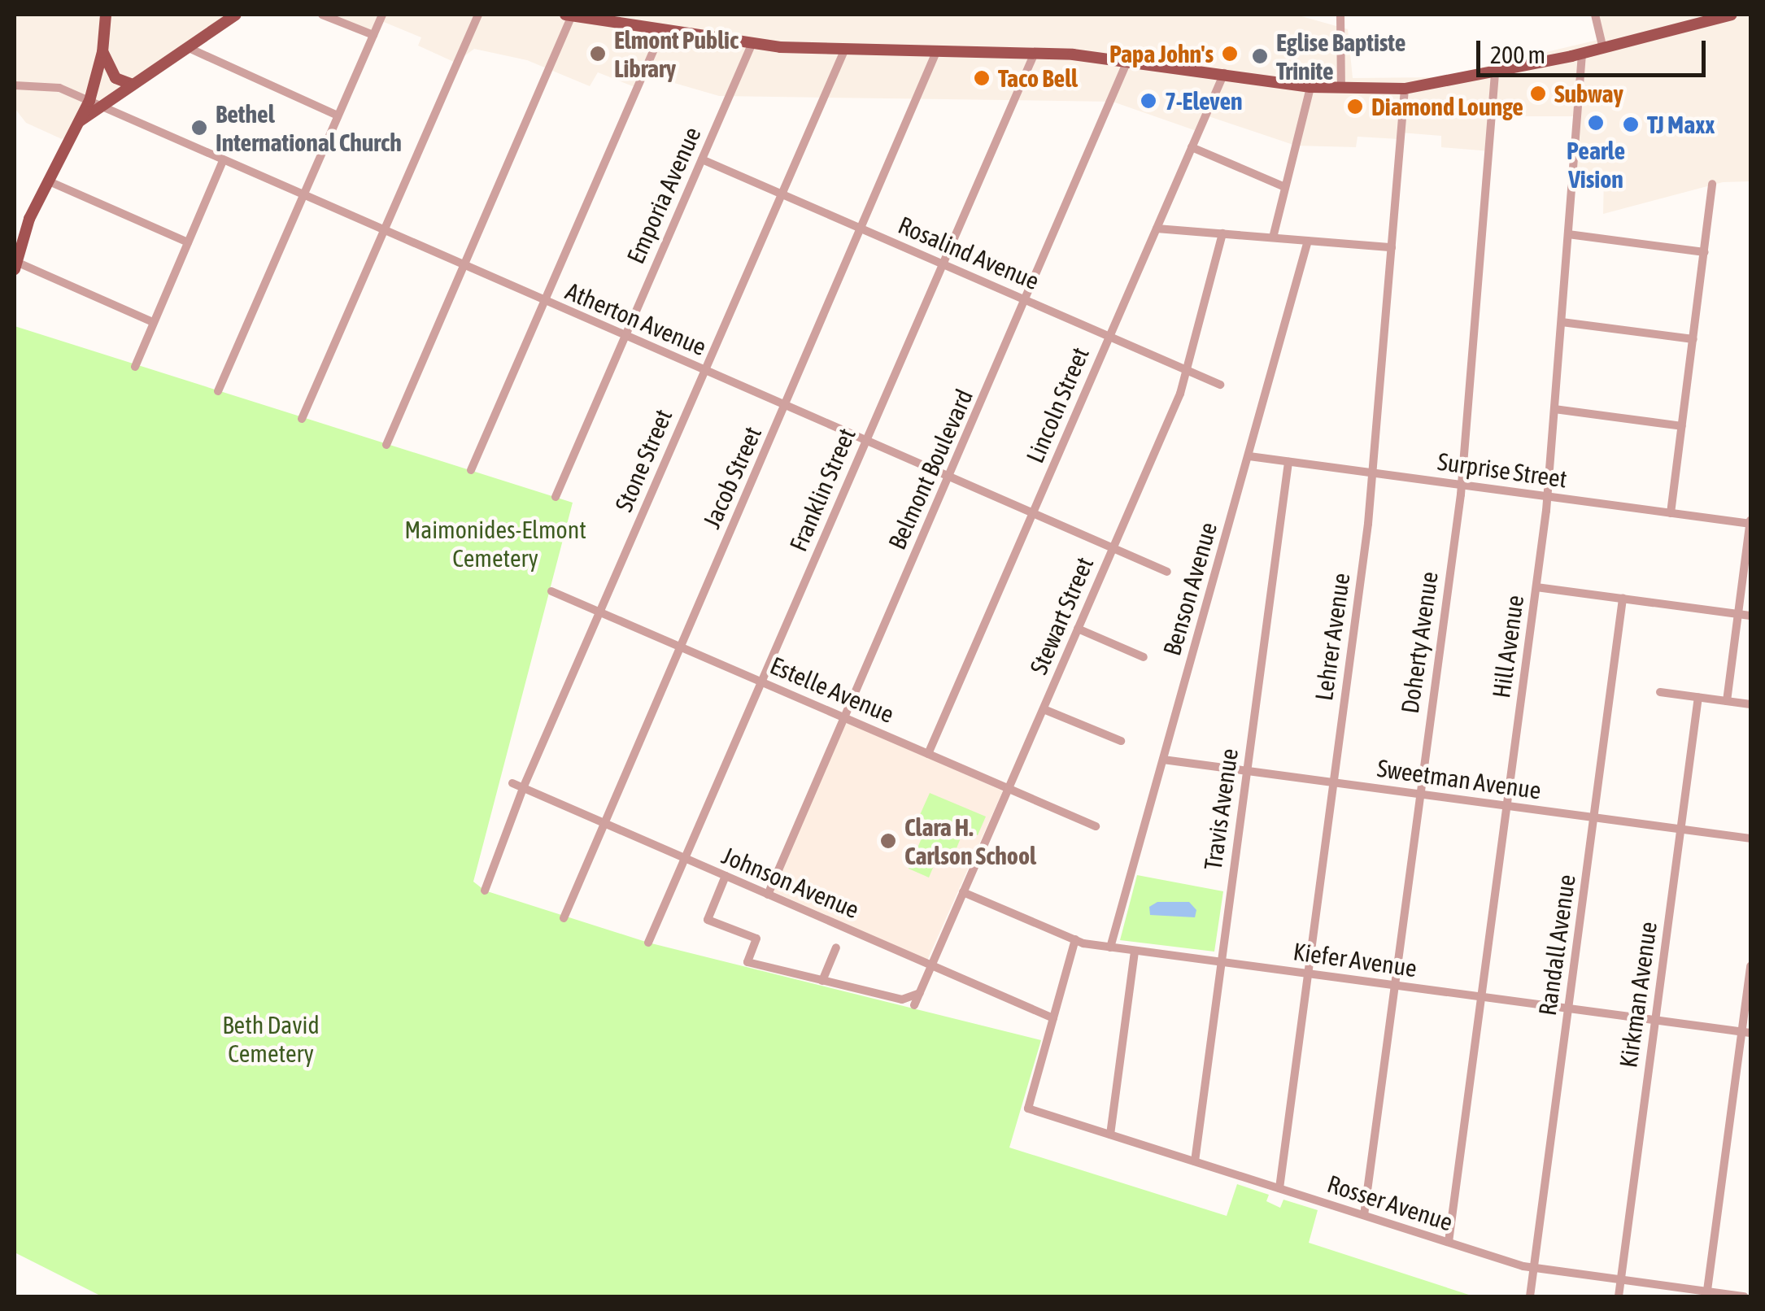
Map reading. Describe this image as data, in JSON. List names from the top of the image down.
{
  "streets": {
    "street": [
      "Emporia Avenue",
      "Rosalind Avenue",
      "Atherton Avenue",
      "Lincoln Street",
      "Stone Street",
      "Belmont Boulevard",
      "Surprise Street",
      "Jacob Street",
      "Franklin Street",
      "Benson Avenue",
      "Stewart Street",
      "Lehrer Avenue",
      "Doherty Avenue",
      "Hill Avenue",
      "Estelle Avenue",
      "Sweetman Avenue",
      "Travis Avenue",
      "Johnson Avenue",
      "Randall Avenue",
      "Kiefer Avenue",
      "Kirkman Avenue",
      "Rosser Avenue"
    ]
  },
  "crossings": [
    ["Emporia Avenue", "Rosalind Avenue"],
    ["Emporia Avenue", "Atherton Avenue"],
    ["Rosalind Avenue", "Lincoln Street"],
    ["Rosalind Avenue", "Stone Street"],
    ["Rosalind Avenue", "Belmont Boulevard"],
    ["Rosalind Avenue", "Jacob Street"],
    ["Rosalind Avenue", "Franklin Street"],
    ["Rosalind Avenue", "Stewart Street"],
    ["Atherton Avenue", "Lincoln Street"],
    ["Atherton Avenue", "Stone Street"],
    ["Atherton Avenue", "Belmont Boulevard"],
    ["Atherton Avenue", "Jacob Street"],
    ["Atherton Avenue", "Franklin Street"],
    ["Atherton Avenue", "Stewart Street"],
    ["Lincoln Street", "Estelle Avenue"],
    ["Stone Street", "Estelle Avenue"],
    ["Stone Street", "Johnson Avenue"],
    ["Belmont Boulevard", "Estelle Avenue"],
    ["Belmont Boulevard", "Johnson Avenue"],
    ["Surprise Street", "Benson Avenue"],
    ["Surprise Street", "Lehrer Avenue"],
    ["Surprise Street", "Doherty Avenue"],
    ["Surprise Street", "Hill Avenue"],
    ["Surprise Street", "Travis Avenue"],
    ["Jacob Street", "Estelle Avenue"],
    ["Jacob Street", "Johnson Avenue"],
    ["Franklin Street", "Estelle Avenue"],
    ["Franklin Street", "Johnson Avenue"],
    ["Benson Avenue", "Sweetman Avenue"],
    ["Benson Avenue", "Kiefer Avenue"],
    ["Stewart Street", "Estelle Avenue"],
    ["Stewart Street", "Johnson Avenue"],
    ["Stewart Street", "Kiefer Avenue"],
    ["Lehrer Avenue", "Sweetman Avenue"],
    ["Lehrer Avenue", "Kiefer Avenue"],
    ["Lehrer Avenue", "Rosser Avenue"],
    ["Doherty Avenue", "Sweetman Avenue"],
    ["Doherty Avenue", "Kiefer Avenue"],
    ["Doherty Avenue", "Rosser Avenue"],
    ["Hill Avenue", "Sweetman Avenue"],
    ["Hill Avenue", "Kiefer Avenue"],
    ["Hill Avenue", "Rosser Avenue"],
    ["Sweetman Avenue", "Travis Avenue"],
    ["Sweetman Avenue", "Randall Avenue"],
    ["Sweetman Avenue", "Kirkman Avenue"],
    ["Travis Avenue", "Kiefer Avenue"],
    ["Travis Avenue", "Rosser Avenue"],
    ["Johnson Avenue", "Rosser Avenue"],
    ["Randall Avenue", "Kiefer Avenue"],
    ["Randall Avenue", "Rosser Avenue"],
    ["Kiefer Avenue", "Kirkman Avenue"],
    ["Kirkman Avenue", "Rosser Avenue"]
  ],
  "parks": ["Maimonides-Elmont Cemetery", "Beth David Cemetery"],
  "places": [
    "Elmont Public Library",
    "Papa John's",
    "Eglise Baptiste Trinite",
    "Taco Bell",
    "Subway",
    "7-Eleven",
    "Diamond Lounge",
    "Pearle Vision",
    "TJ Maxx",
    "Bethel International Church",
    "Clara H. Carlson School"
  ],
  "scale_bar": "200 m"
}
